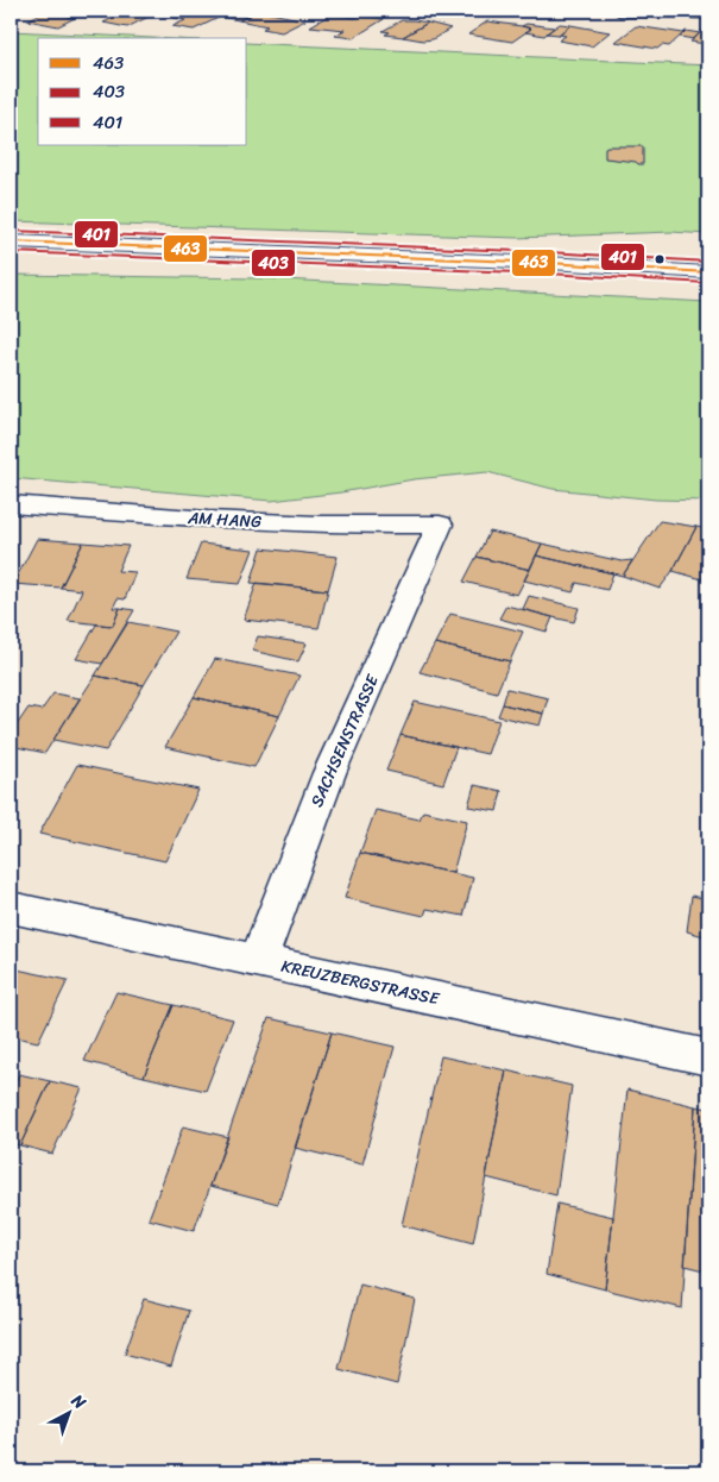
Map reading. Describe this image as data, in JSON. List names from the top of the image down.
{
  "streets": {
    "street": ["AM HANG", "SACHSENSTRASSE", "KREUZBERGSTRASSE"]
  },
  "crossings": [
    ["AM HANG", "SACHSENSTRASSE"],
    ["SACHSENSTRASSE", "KREUZBERGSTRASSE"]
  ],
  "lines": ["transit line 401", "transit line 463", "transit line 403"],
  "legend": ["463", "403", "401"],
  "north": "top right"
}
